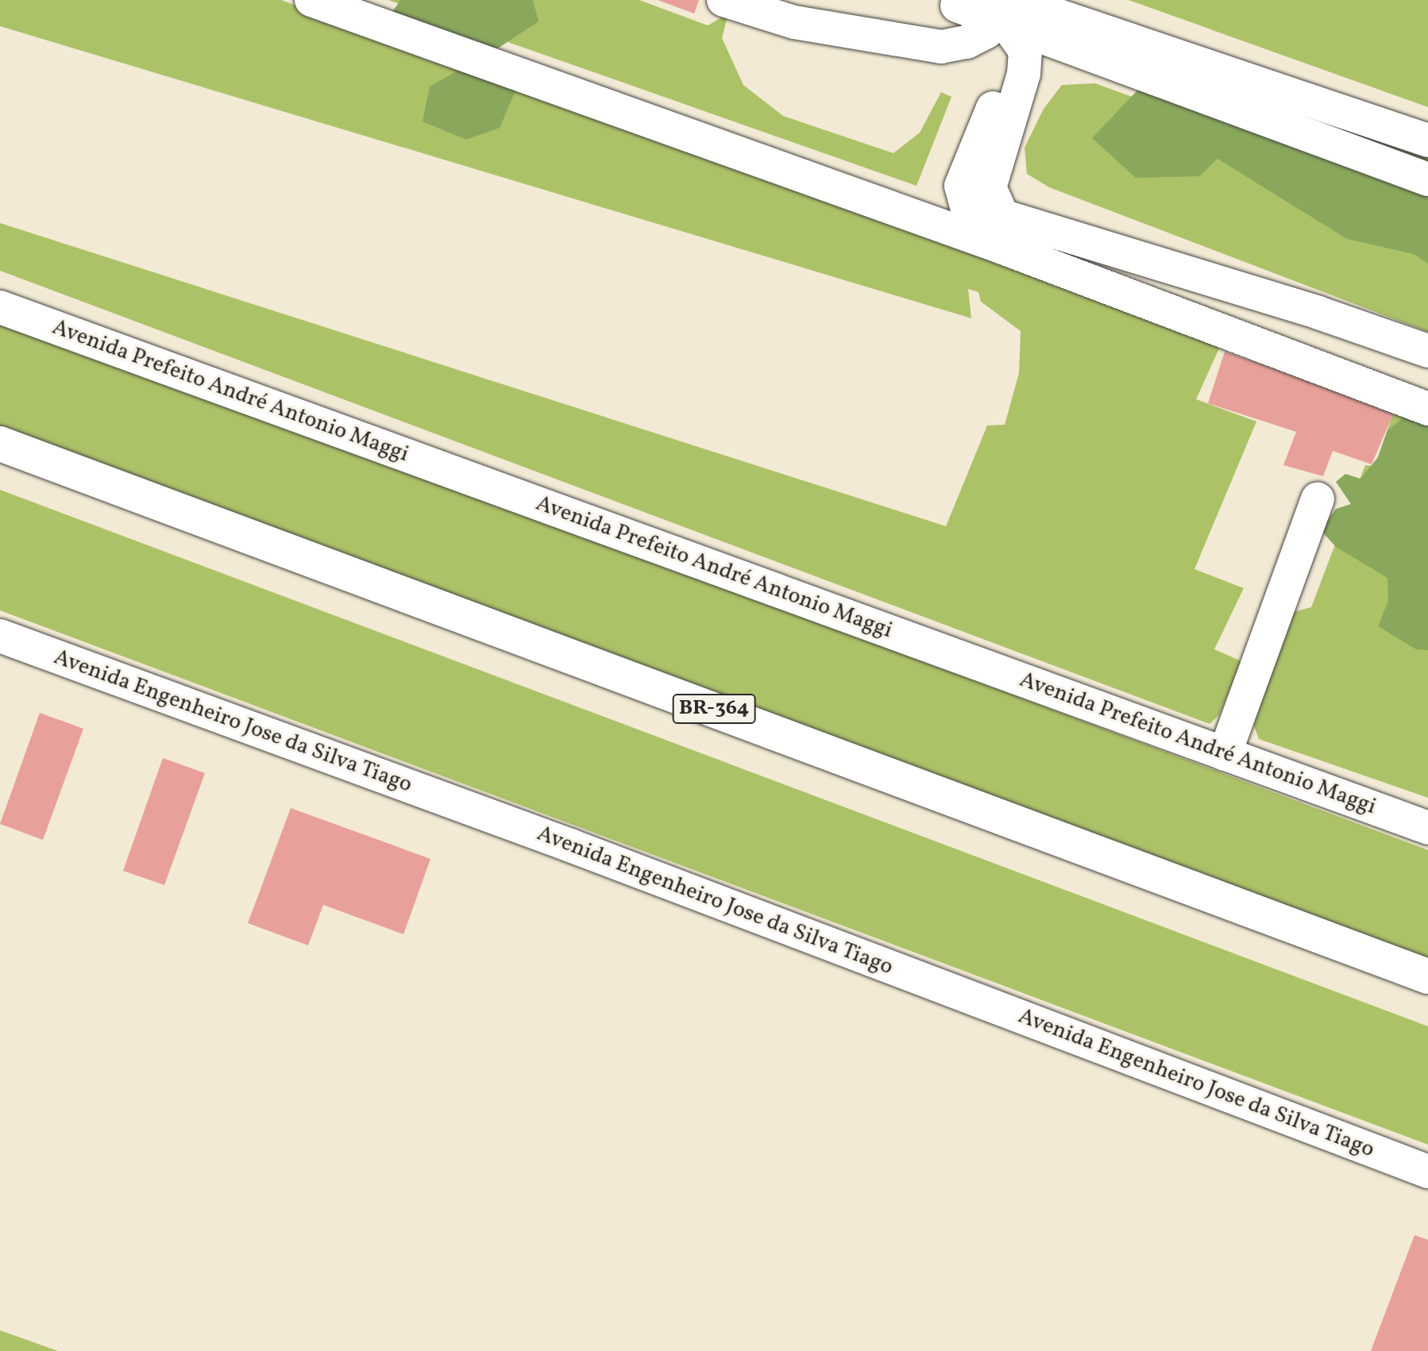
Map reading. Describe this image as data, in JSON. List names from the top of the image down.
{
  "streets": {
    "main road": ["BR-364"],
    "street": ["Avenida Prefeito André Antonio Maggi", "Avenida Engenheiro Jose da Silva Tiago"]
  }
}
